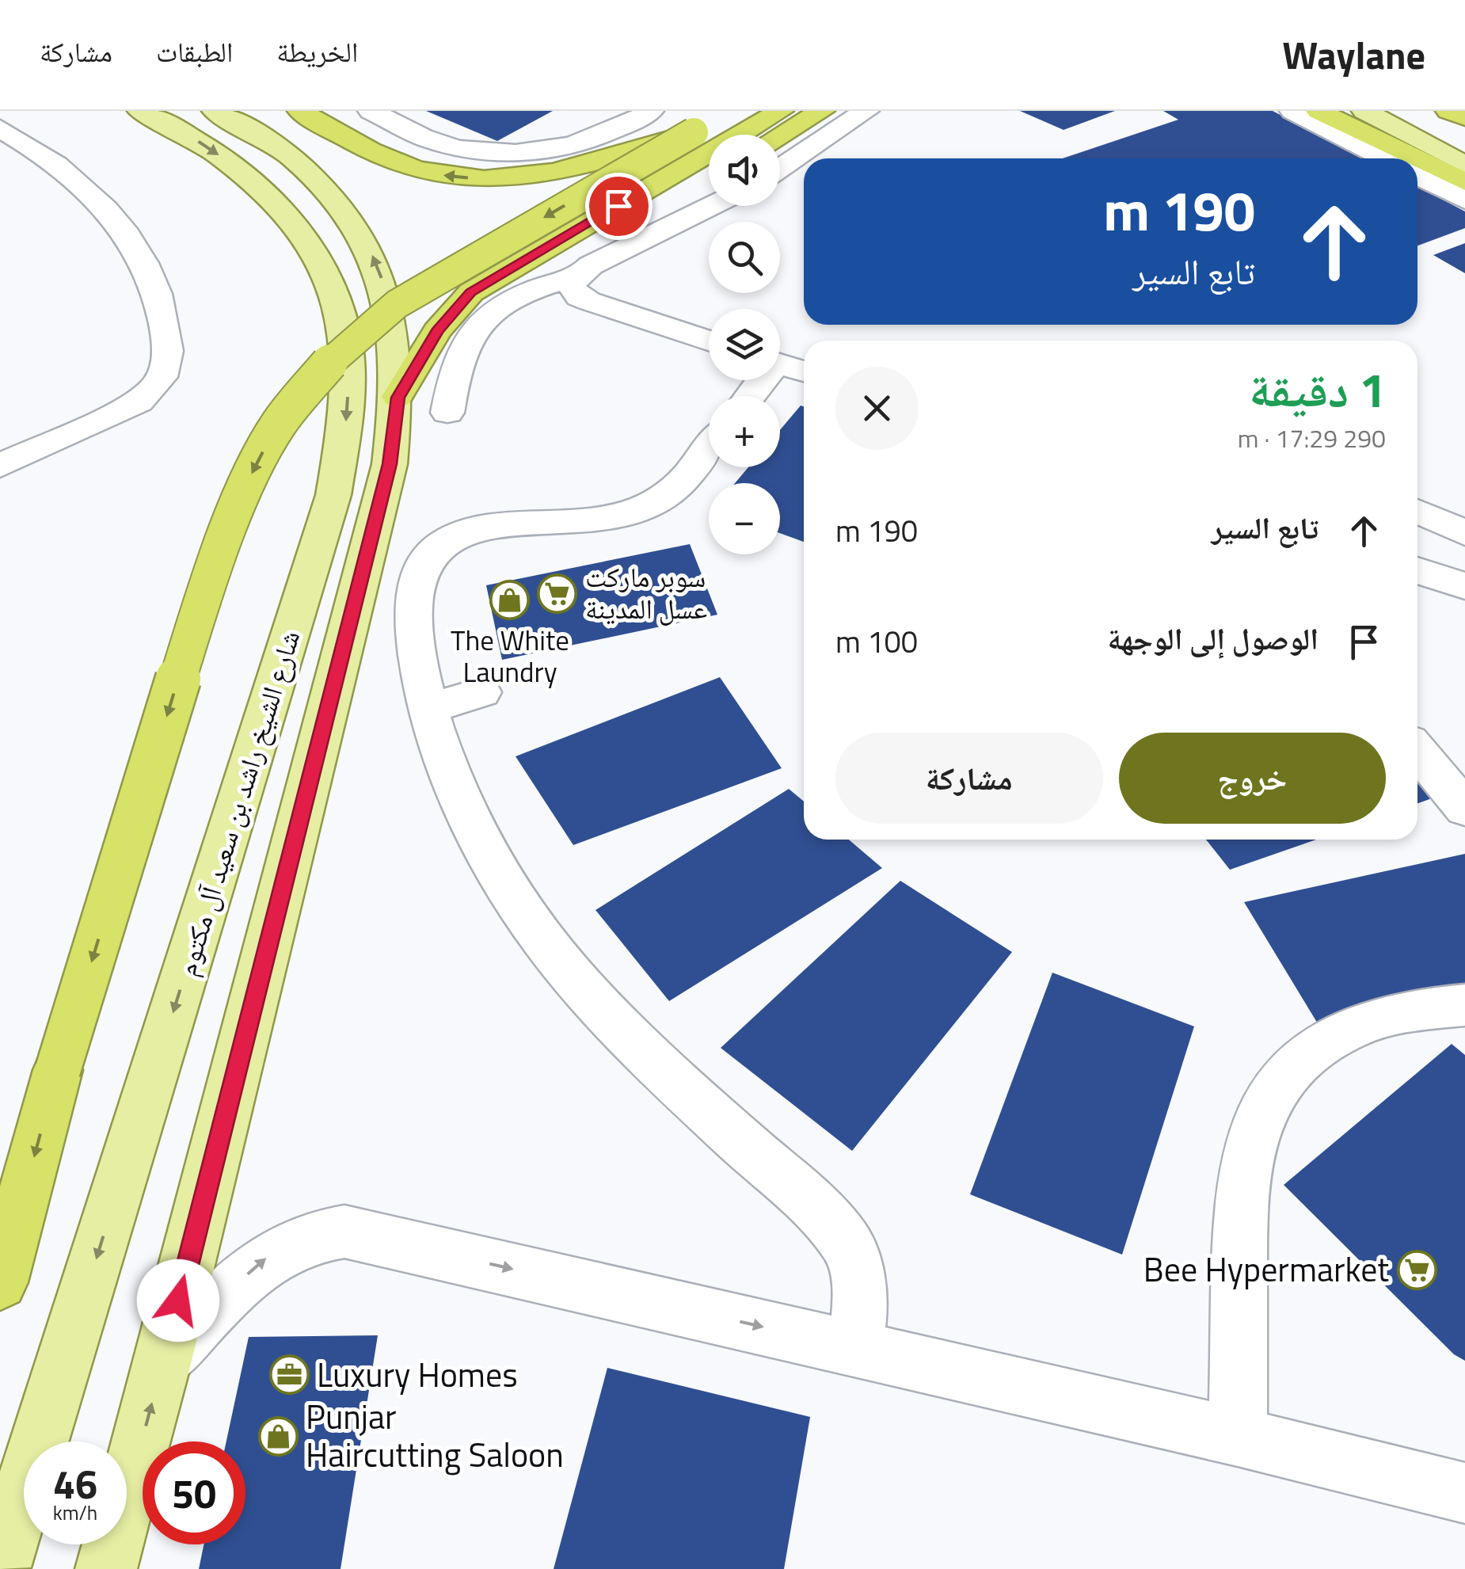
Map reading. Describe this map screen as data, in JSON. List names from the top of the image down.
{
  "streets": {
    "main road": ["شارع الشيخ راشد بن سعيد آل مكتوم"]
  },
  "places": {
    "supermarket": ["سوبر ماركت عسل المدينة", "Bee Hypermarket"],
    "shop": ["The White Laundry", "Punjar Haircutting Saloon"],
    "office": ["Luxury Homes"]
  },
  "page": {
    "header": "Waylane",
    "nav": ["الخريطة", "الطبقات", "مشاركة"],
    "map_buttons": ["+", "−"],
    "turn": ["190 m", "تابع السير"],
    "heading": ["1 دقيقة", "290 m · 17:29"],
    "list": [
      {
        "name": "تابع السير",
        "value": "190 m"
      },
      {
        "name": "الوصول إلى الوجهة",
        "value": "100 m"
      }
    ],
    "buttons": ["خروج", "مشاركة"],
    "speed": "46 km/h",
    "limit": "50"
  }
}
